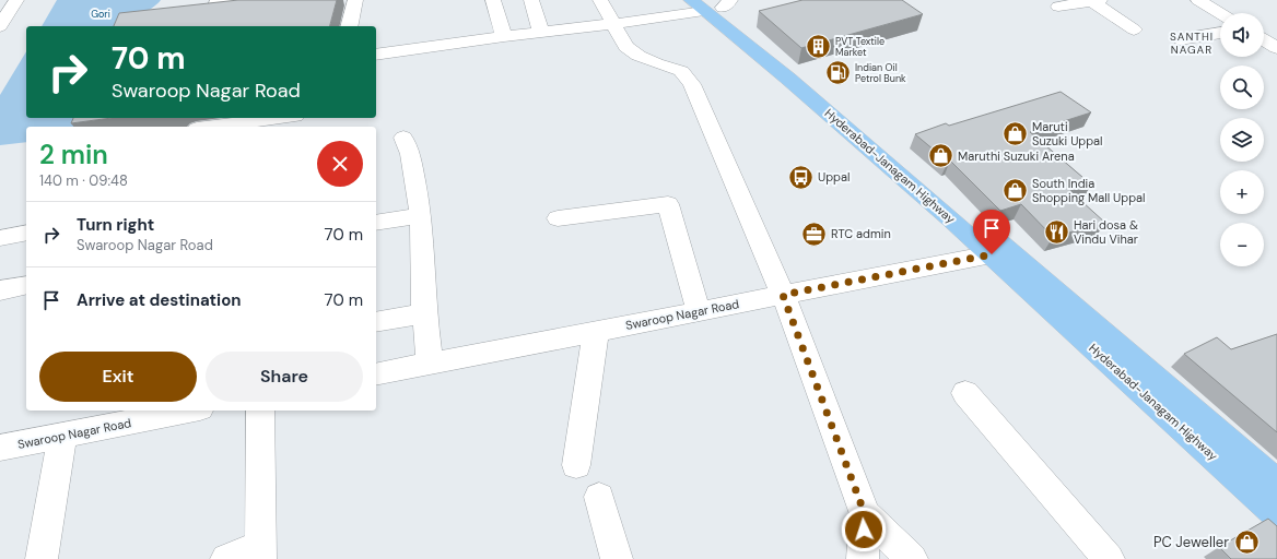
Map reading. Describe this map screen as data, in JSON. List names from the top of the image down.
{
  "streets": {
    "highway": ["Hyderabad-Janagam Highway"],
    "street": ["Swaroop Nagar Road"]
  },
  "crossings": [
    ["Hyderabad-Janagam Highway", "Swaroop Nagar Road"]
  ],
  "districts": ["SANTHI NAGAR"],
  "parks": ["Gori"],
  "places": {
    "building": ["PVT Textile Market"],
    "fuel station": ["Indian Oil Petrol Bunk"],
    "shop": [
      "Maruti Suzuki Uppal",
      "Maruthi Suzuki Arena",
      "South India Shopping Mall Uppal",
      "PC Jeweller"
    ],
    "bus stop": ["Uppal"],
    "restaurant": ["Hari dosa & Vindu Vihar"],
    "office": ["RTC admin"]
  },
  "page": {
    "map_buttons": ["+", "−"],
    "turn": ["70 m", "Swaroop Nagar Road"],
    "heading": ["2 min", "140 m · 09:48"],
    "list": [
      {
        "name": "Turn right",
        "note": "Swaroop Nagar Road",
        "value": "70 m"
      },
      {
        "name": "Arrive at destination",
        "value": "70 m"
      }
    ],
    "buttons": ["Exit", "Share"]
  }
}
